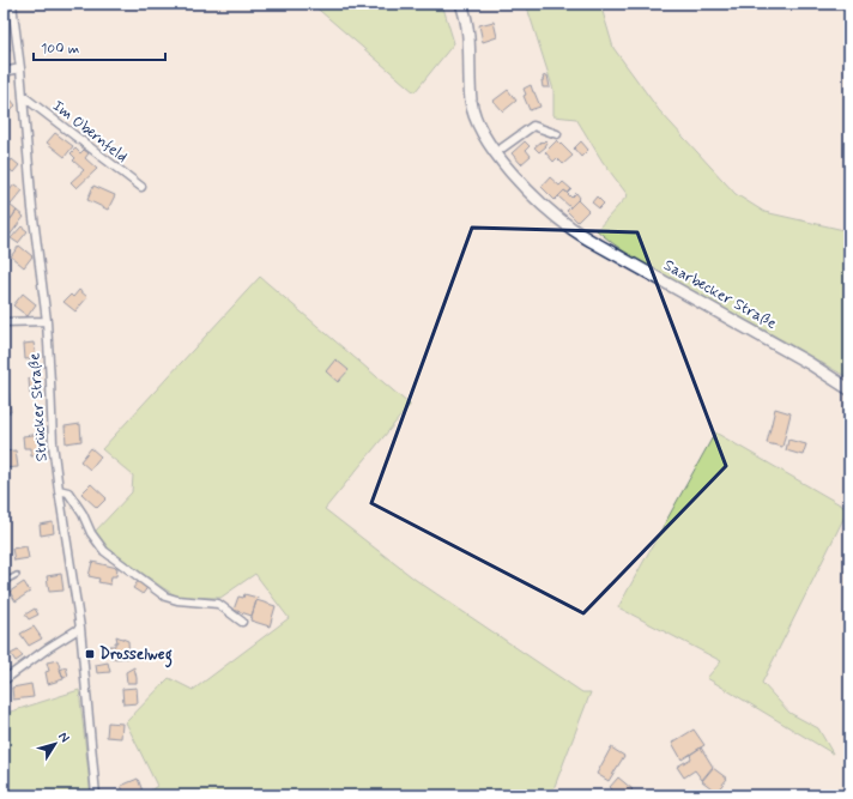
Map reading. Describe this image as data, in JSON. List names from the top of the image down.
{
  "streets": {
    "main road": ["Saarbecker Straße"],
    "street": ["Im Obernfeld", "Strücker Straße"]
  },
  "places": {
    "transit": ["Drosselweg"]
  },
  "scale_bar": "100 m",
  "north": "top right"
}
